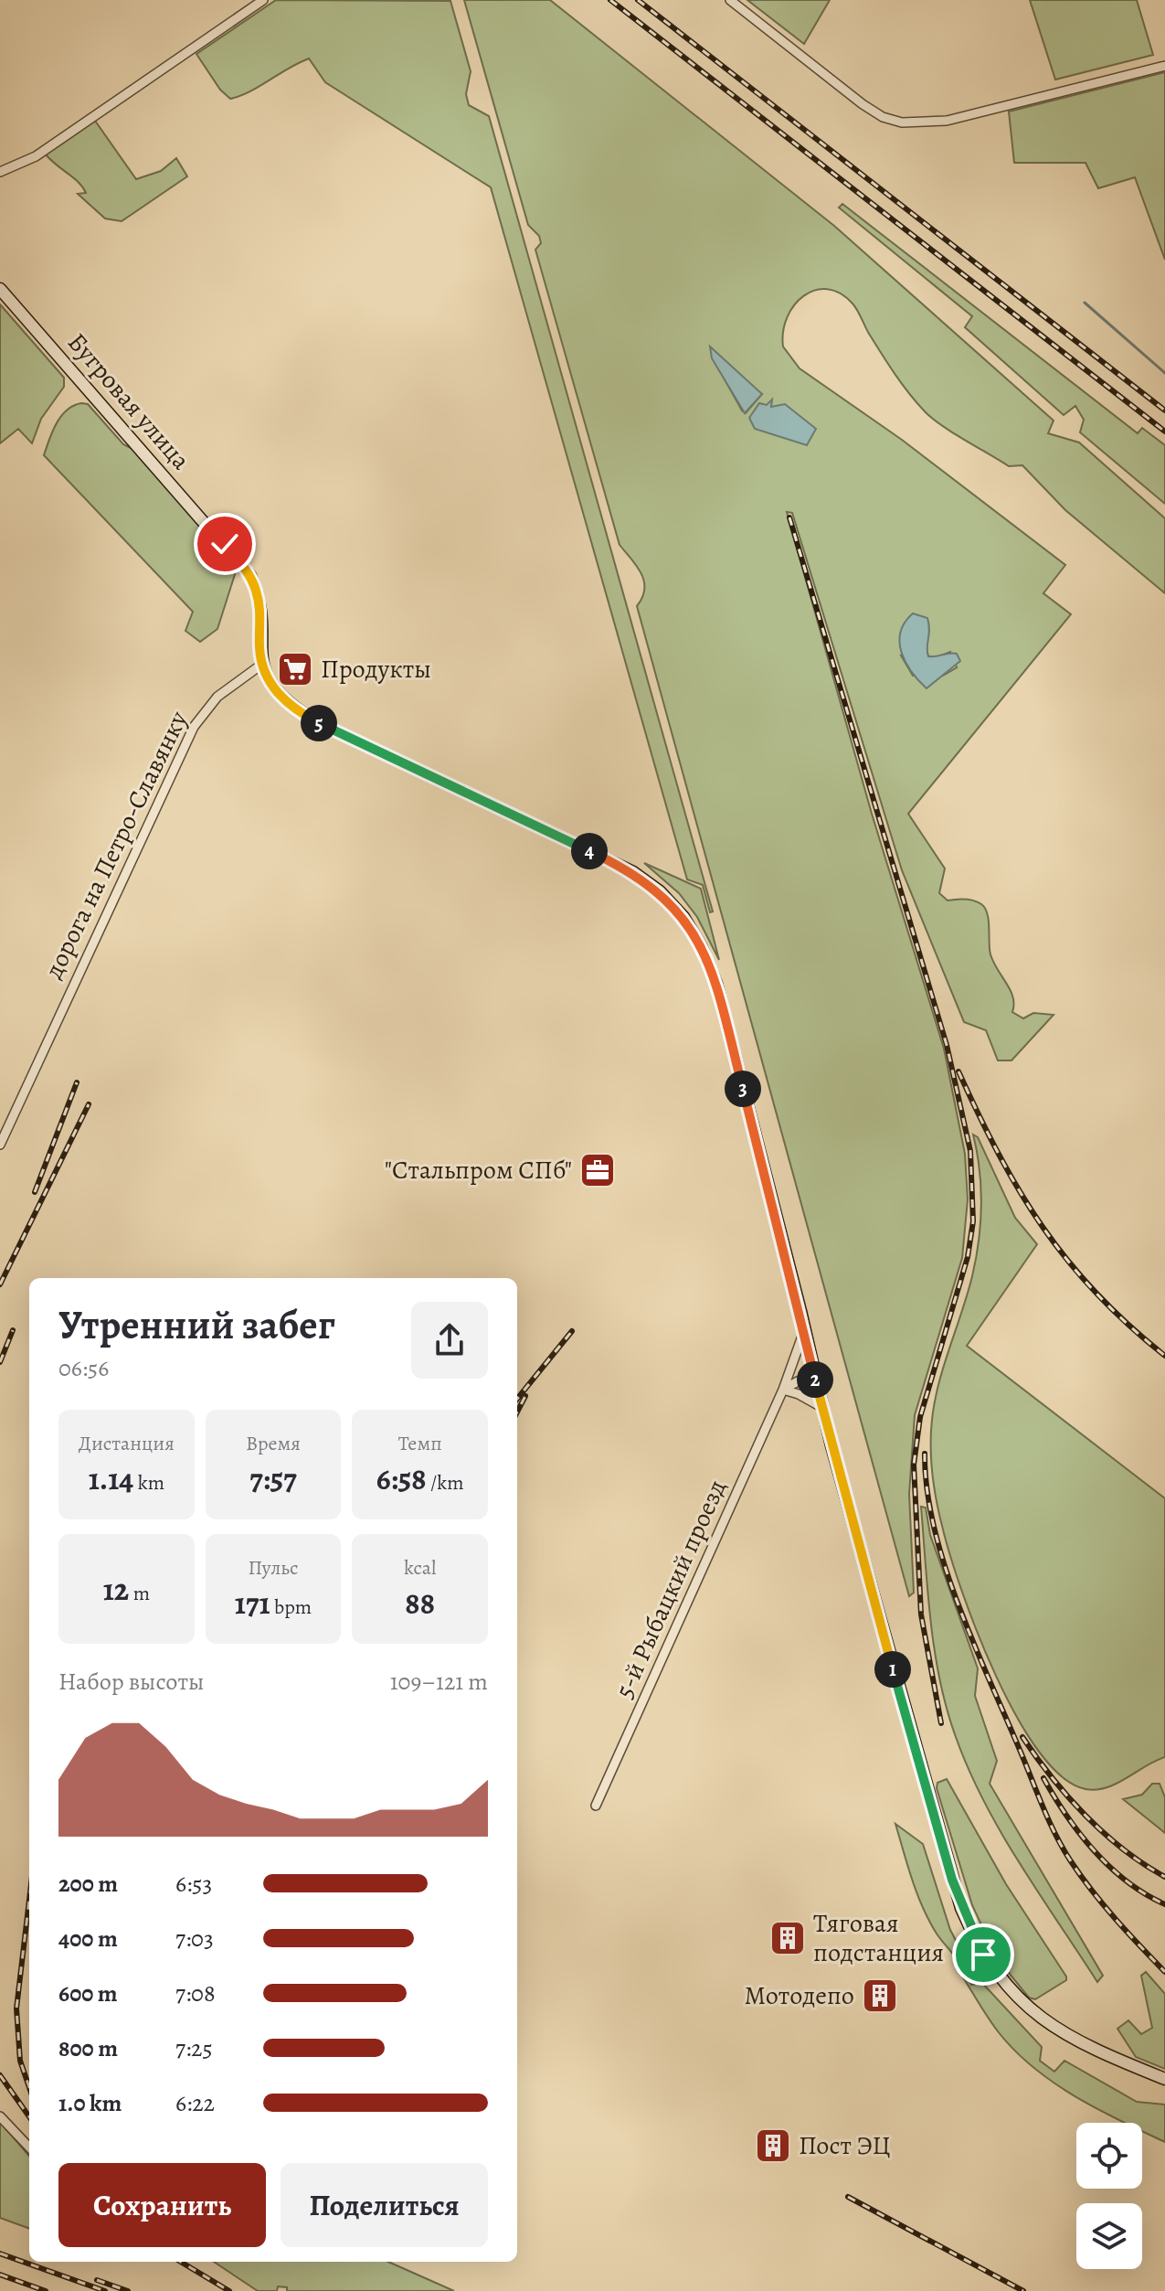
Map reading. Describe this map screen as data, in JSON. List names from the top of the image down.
{
  "streets": {
    "street": ["Бугровая улица", "дорога на Петро-Славянку", "5-й Рыбацкий проезд"]
  },
  "crossings": [
    ["Бугровая улица", "дорога на Петро-Славянку"]
  ],
  "places": {
    "supermarket": ["Продукты"],
    "office": ["\"Стальпром СПб\""],
    "building": ["Тяговая подстанция", "Мотодепо", "Пост ЭЦ"]
  },
  "page": {
    "pins": [
      "5",
      "4",
      "3",
      "2",
      "1"
    ],
    "heading": ["Утренний забег", "06:56"],
    "stats": [
      ["Дистанция", "1.14 km"],
      ["Время", "7:57"],
      ["Темп", "6:58 /km"],
      ["12 m"],
      ["Пульс", "171 bpm"],
      ["kcal", "88"]
    ],
    "chart": ["Набор высоты", "109–121 m"],
    "list": [
      {
        "name": "200 m",
        "note": "6:53"
      },
      {
        "name": "400 m",
        "note": "7:03"
      },
      {
        "name": "600 m",
        "note": "7:08"
      },
      {
        "name": "800 m",
        "note": "7:25"
      },
      {
        "name": "1.0 km",
        "note": "6:22"
      }
    ],
    "buttons": ["Сохранить", "Поделиться"]
  }
}
